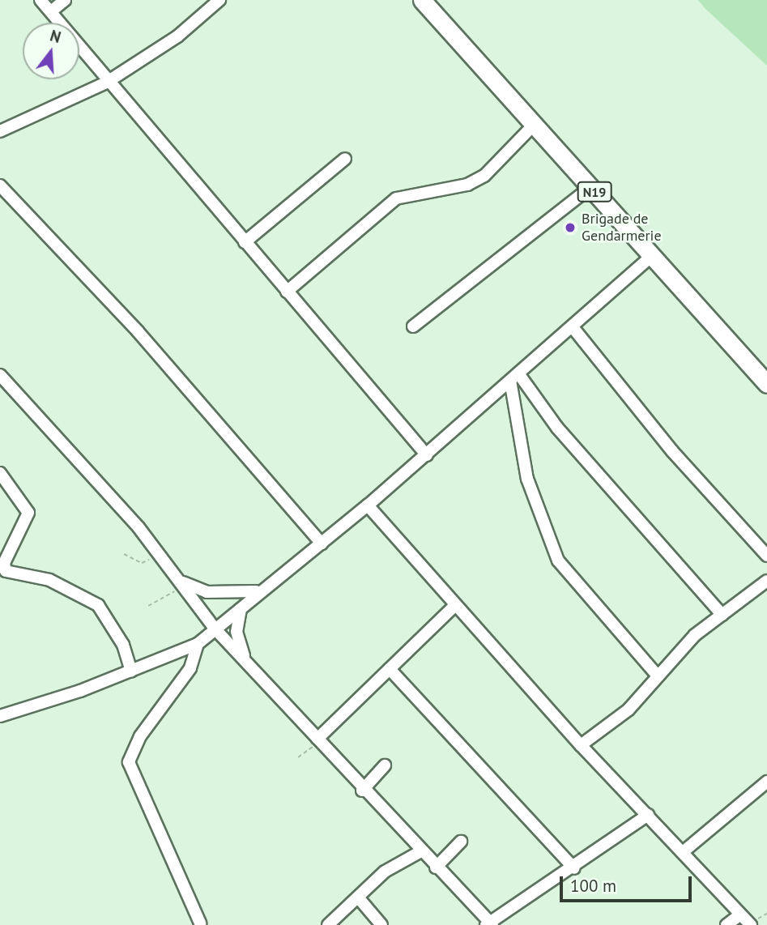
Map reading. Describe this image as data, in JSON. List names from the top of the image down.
{
  "streets": {
    "highway": ["N19"]
  },
  "places": ["Brigade de Gendarmerie"],
  "scale_bar": "100 m",
  "north": "top"
}
